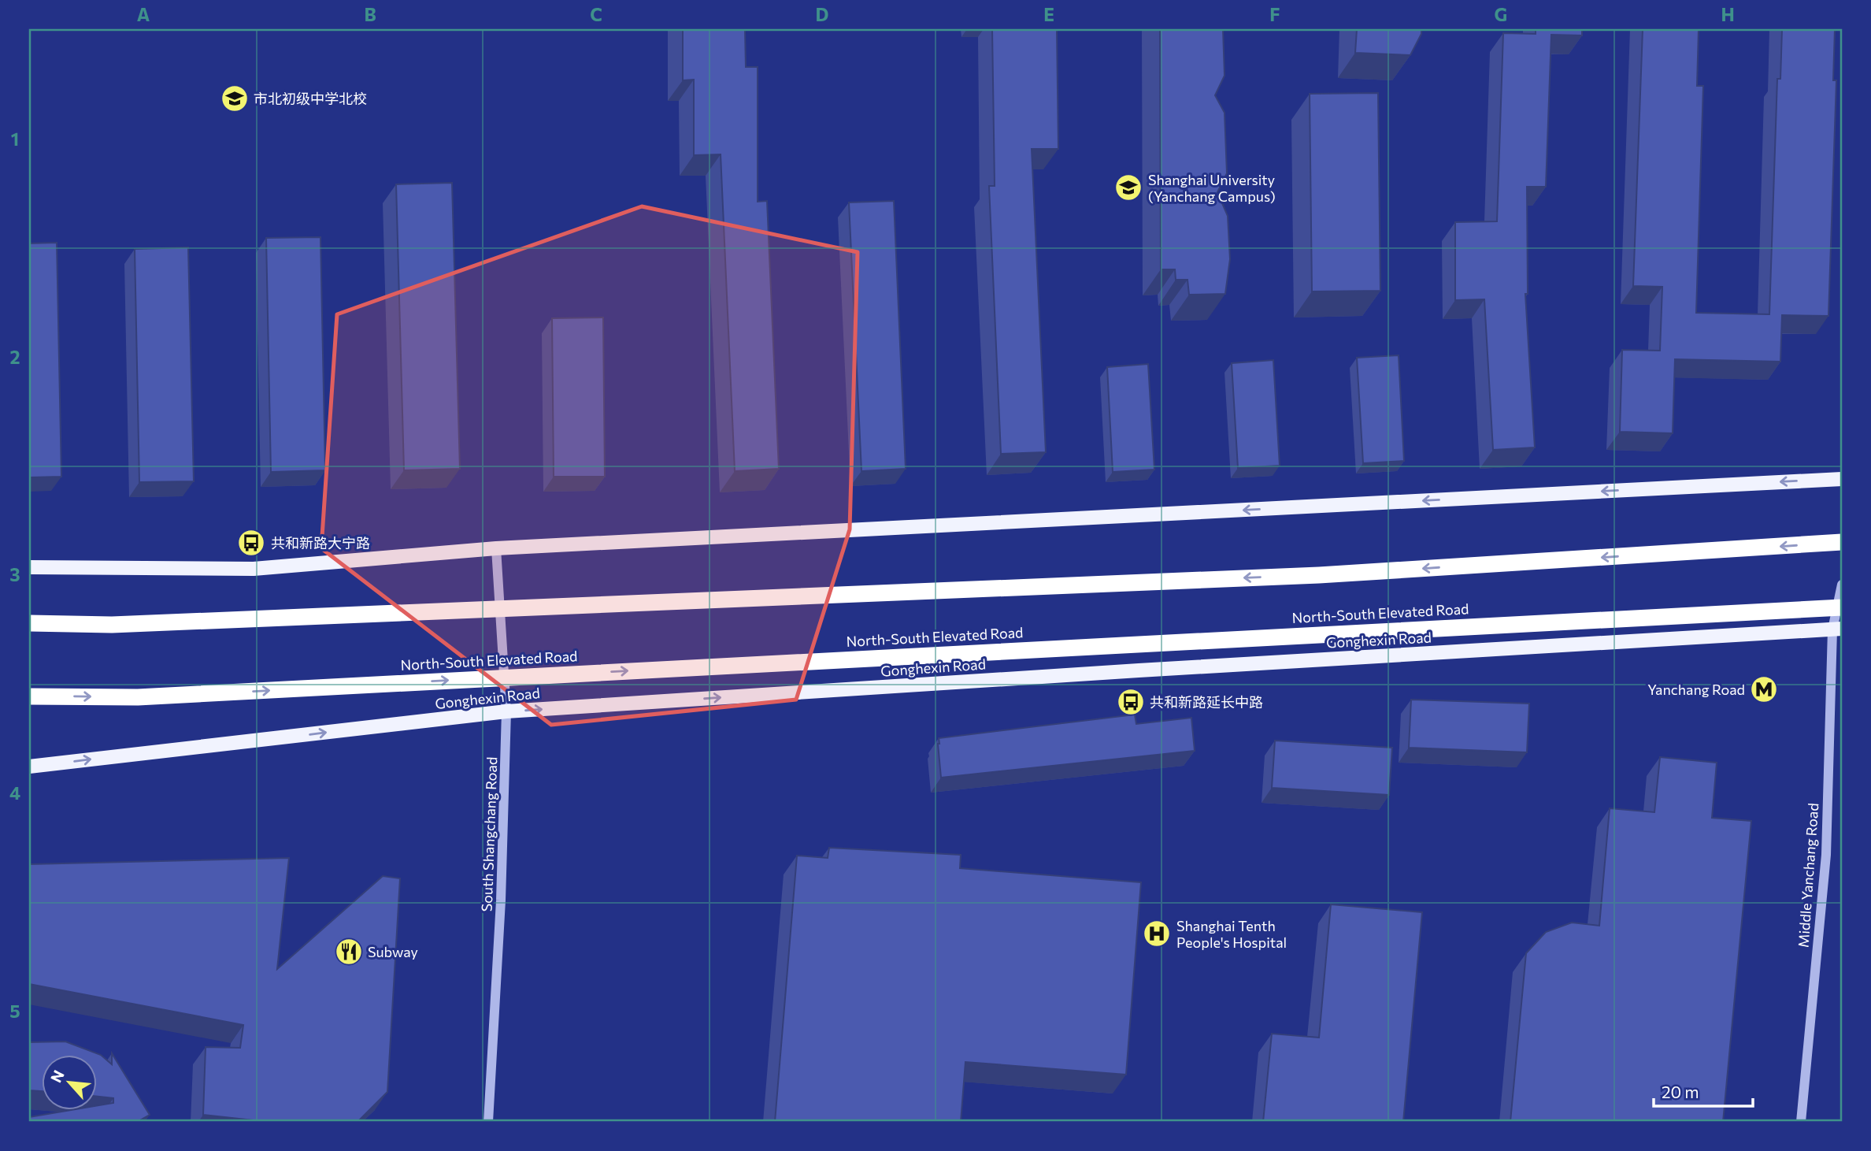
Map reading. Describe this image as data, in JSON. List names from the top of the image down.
{
  "streets": {
    "highway": ["North-South Elevated Road"],
    "main road": ["Gonghexin Road"],
    "street": ["South Shangchang Road", "Middle Yanchang Road"]
  },
  "crossings": [
    ["Gonghexin Road", "South Shangchang Road"],
    ["Gonghexin Road", "Middle Yanchang Road"]
  ],
  "one_way": ["Gonghexin Road"],
  "places": {
    "school or university": ["市北初级中学北校", "Shanghai University (Yanchang Campus)"],
    "bus stop": ["共和新路大宁路", "共和新路延长中路"],
    "metro station": ["Yanchang Road"],
    "hospital": ["Shanghai Tenth People's Hospital"],
    "restaurant": ["Subway"]
  },
  "scale_bar": "20 m",
  "north": "top left",
  "grid": {
    "columns": [
      "A",
      "B",
      "C",
      "D",
      "E",
      "F",
      "G",
      "H"
    ],
    "rows": [
      "1",
      "2",
      "3",
      "4",
      "5"
    ]
  }
}
